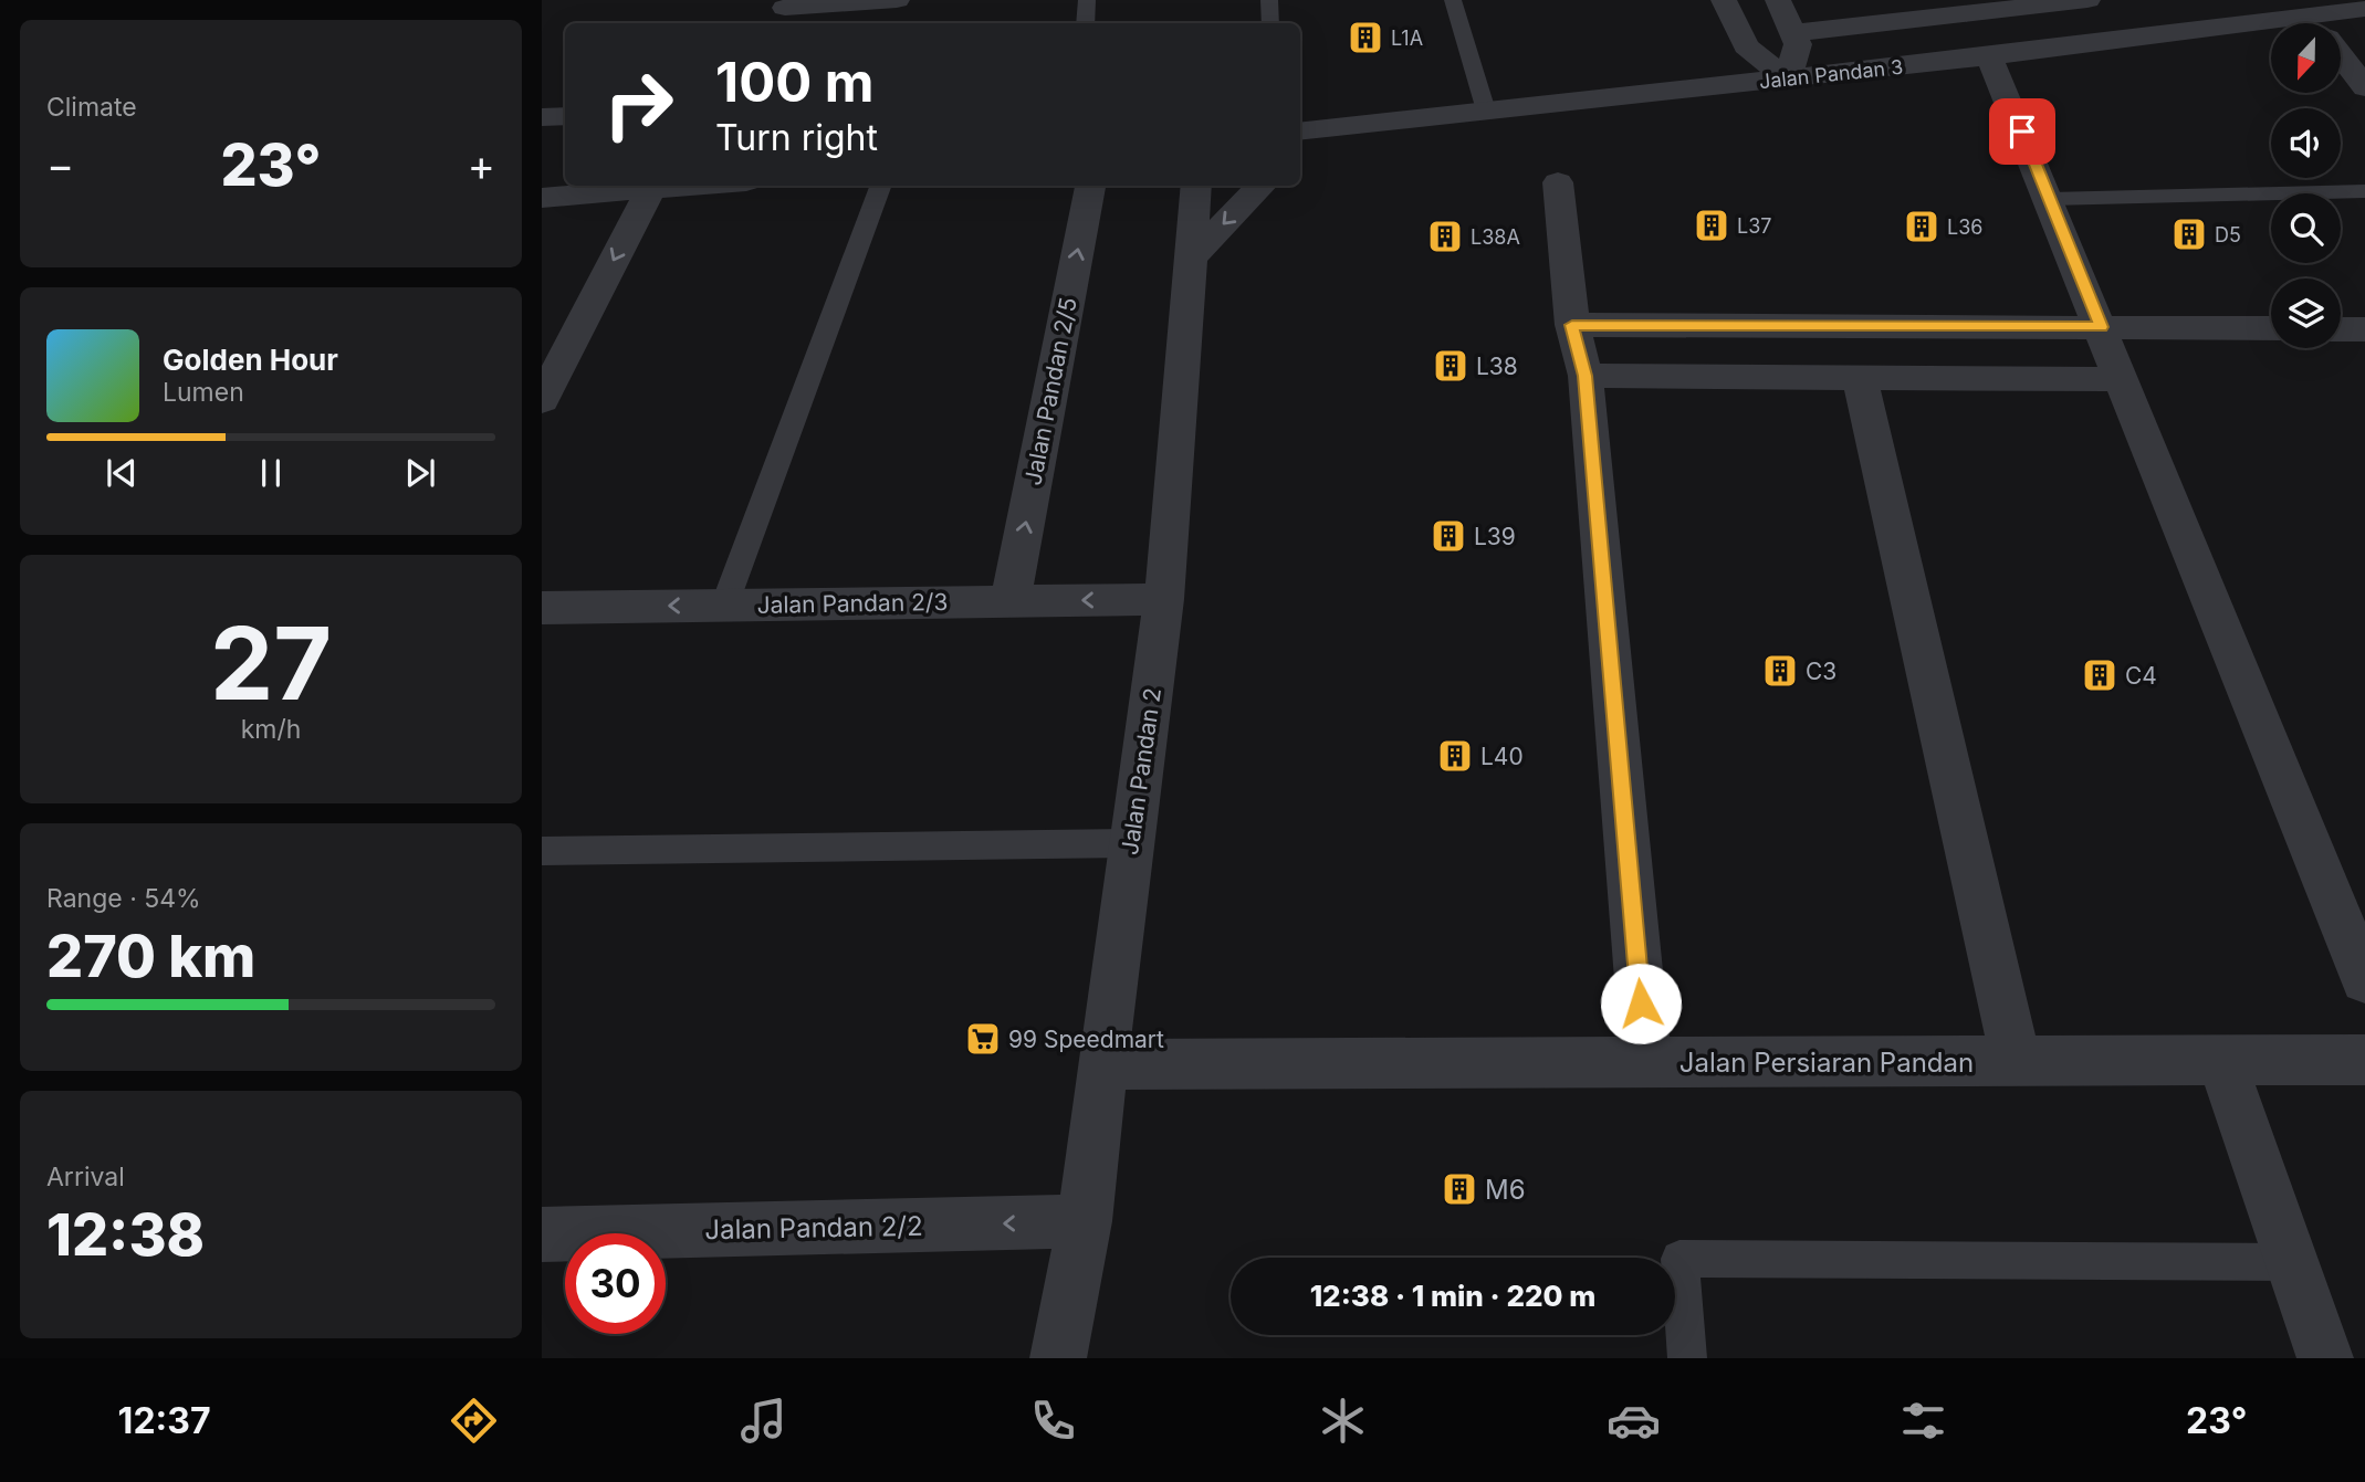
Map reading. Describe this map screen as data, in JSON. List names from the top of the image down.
{
  "streets": {
    "street": [
      "Jalan Pandan 3",
      "Jalan Pandan 2/5",
      "Jalan Pandan 2/3",
      "Jalan Pandan 2",
      "Jalan Persiaran Pandan",
      "Jalan Pandan 2/2"
    ]
  },
  "crossings": [
    ["Jalan Pandan 2/5", "Jalan Pandan 2/3"],
    ["Jalan Pandan 2/3", "Jalan Pandan 2"],
    ["Jalan Pandan 2", "Jalan Persiaran Pandan"],
    ["Jalan Pandan 2", "Jalan Pandan 2/2"]
  ],
  "one_way": ["Jalan Pandan 2/5", "Jalan Pandan 2/3", "Jalan Pandan 2/2"],
  "places": {
    "building": [
      "L1A",
      "L37",
      "L36",
      "D5",
      "L38A",
      "L38",
      "L39",
      "C3",
      "C4",
      "L40",
      "M6"
    ],
    "supermarket": ["99 Speedmart"]
  },
  "north": "bottom",
  "page": {
    "tile": [
      "Climate",
      ["27", "km/h"],
      ["Range · 54%", "270 km"],
      ["Arrival", "12:38"]
    ],
    "turn": ["100 m", "Turn right"],
    "heat": ["−", "23°", "+"],
    "song": ["Golden Hour", "Lumen"],
    "limit": "30",
    "trip": "12:38 · 1 min · 220 m",
    "tabs": ["12:37", "23°"]
  }
}
